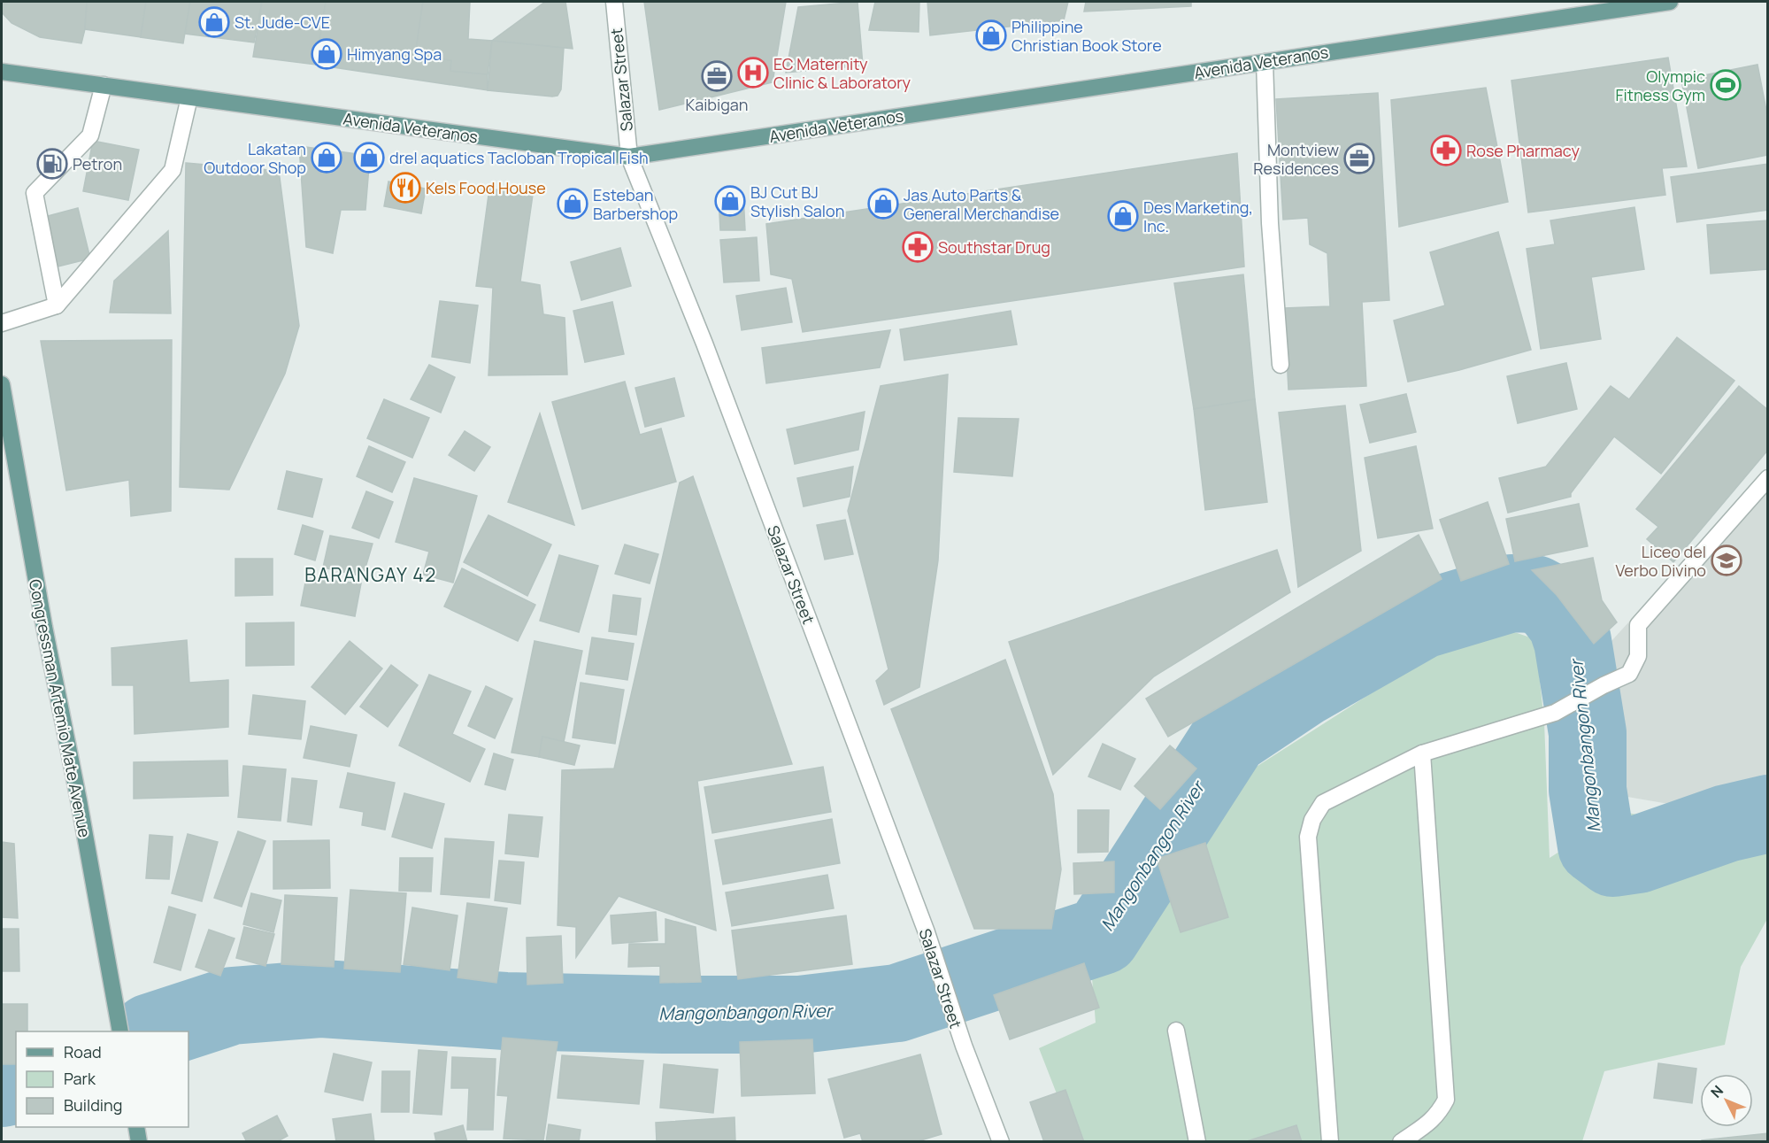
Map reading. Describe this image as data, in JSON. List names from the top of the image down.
{
  "streets": {
    "main road": ["Avenida Veteranos", "Congressman Artemio Mate Avenue"],
    "street": ["Salazar Street"]
  },
  "crossings": [
    ["Avenida Veteranos", "Salazar Street"]
  ],
  "districts": ["BARANGAY 42"],
  "water": ["Mangonbangon River"],
  "places": {
    "shop": [
      "St. Jude-CVE",
      "Philippine Christian Book Store",
      "Himyang Spa",
      "Lakatan Outdoor Shop",
      "drel aquatics Tacloban Tropical Fish",
      "BJ Cut BJ Stylish Salon",
      "Esteban Barbershop",
      "Jas Auto Parts & General Merchandise",
      "Des Marketing, Inc."
    ],
    "hospital": ["EC Maternity Clinic & Laboratory"],
    "office": ["Kaibigan", "Montview Residences"],
    "sports": ["Olympic Fitness Gym"],
    "pharmacy": ["Rose Pharmacy", "Southstar Drug"],
    "fuel station": ["Petron"],
    "restaurant": ["Kels Food House"],
    "school or university": ["Liceo del Verbo Divino"]
  },
  "legend": ["Road", "Park", "Building"],
  "north": "top left"
}
